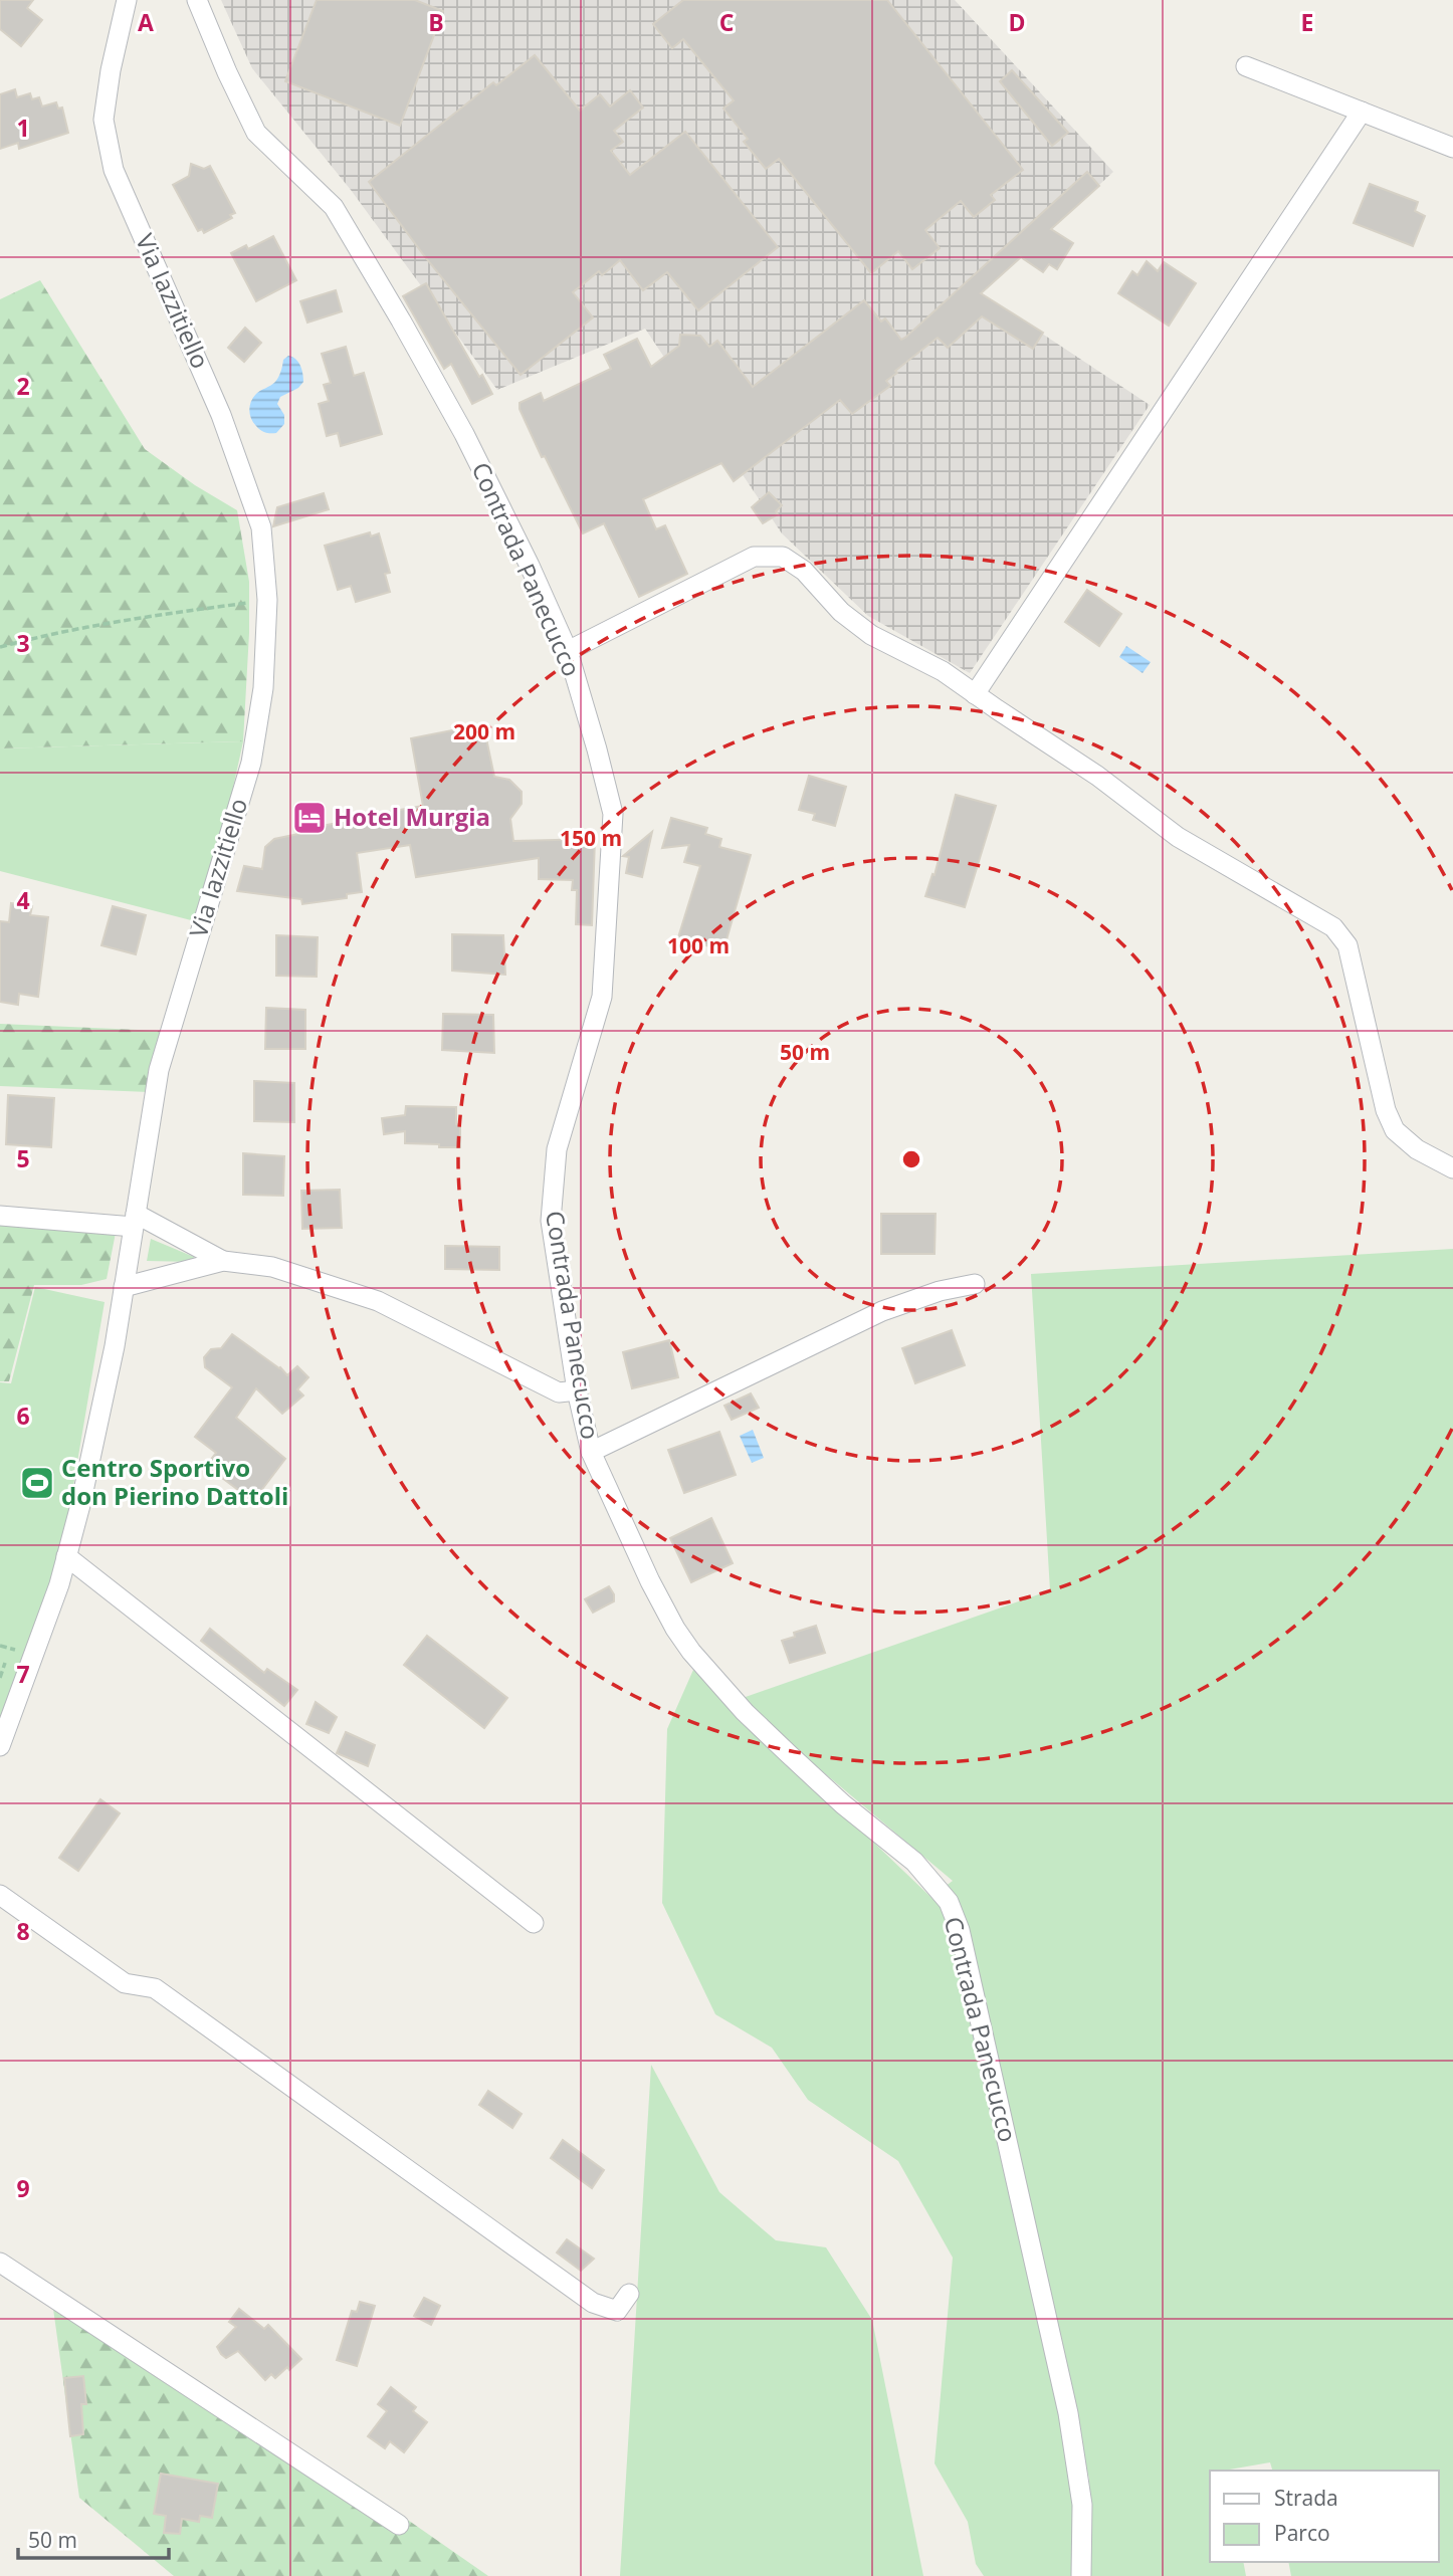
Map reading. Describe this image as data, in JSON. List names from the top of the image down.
{
  "streets": {
    "street": ["Via Iazzitiello", "Contrada Panecucco"]
  },
  "places": {
    "hotel": ["Hotel Murgia"],
    "sports": ["Centro Sportivo don Pierino Dattoli"]
  },
  "legend": ["Strada", "Parco"],
  "scale_bar": "50 m",
  "grid": {
    "columns": [
      "A",
      "B",
      "C",
      "D",
      "E"
    ],
    "rows": [
      "1",
      "2",
      "3",
      "4",
      "5",
      "6",
      "7",
      "8",
      "9"
    ]
  },
  "rings": [
    "200 m",
    "150 m",
    "100 m",
    "50 m"
  ]
}
